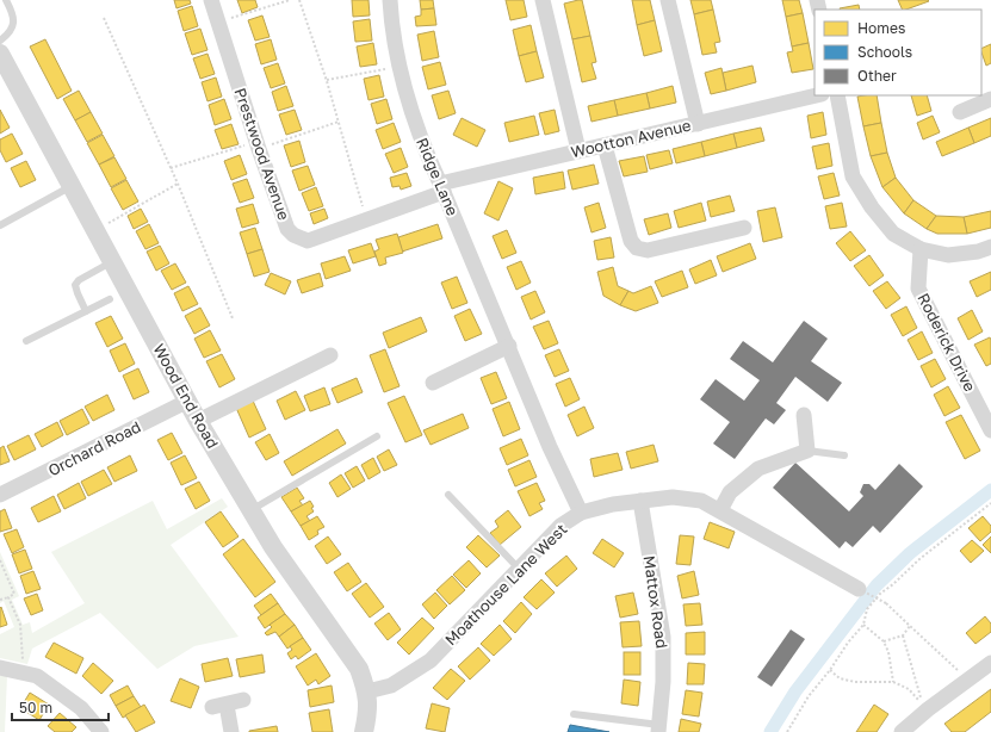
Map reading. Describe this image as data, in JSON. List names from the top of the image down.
{
  "streets": {
    "street": [
      "Wootton Avenue",
      "Prestwood Avenue",
      "Ridge Lane",
      "Roderick Drive",
      "Wood End Road",
      "Orchard Road",
      "Moathouse Lane West",
      "Mattox Road"
    ]
  },
  "crossings": [
    ["Wootton Avenue", "Prestwood Avenue"],
    ["Wootton Avenue", "Ridge Lane"],
    ["Prestwood Avenue", "Ridge Lane"],
    ["Ridge Lane", "Moathouse Lane West"],
    ["Wood End Road", "Orchard Road"],
    ["Wood End Road", "Moathouse Lane West"],
    ["Moathouse Lane West", "Mattox Road"]
  ],
  "legend": ["Homes", "Schools", "Other"],
  "scale_bar": "50 m"
}
